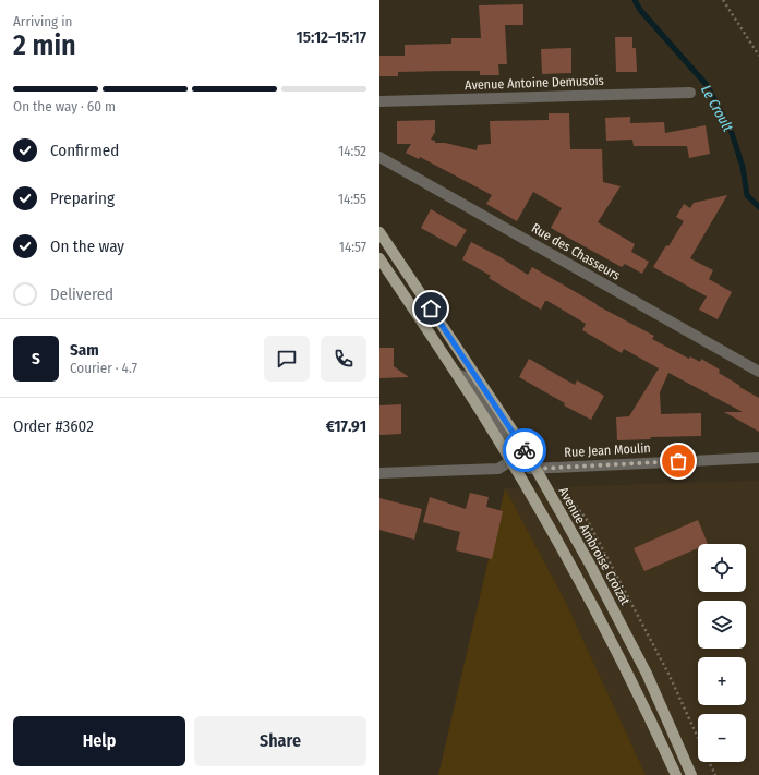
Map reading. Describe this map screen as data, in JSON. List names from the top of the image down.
{
  "streets": {
    "main road": ["Avenue Ambroise Croizat"],
    "street": ["Avenue Antoine Demusois", "Rue des Chasseurs", "Rue Jean Moulin"]
  },
  "crossings": [
    ["Rue Jean Moulin", "Avenue Ambroise Croizat"]
  ],
  "water": ["Le Croult"],
  "page": {
    "heading": ["2 min", "Arriving in", "15:12–15:17"],
    "panel": [
      "Sam",
      "Courier · 4.7",
      "Order #3602",
      "€17.91"
    ],
    "bar": "On the way · 60 m",
    "list": [
      ["Confirmed", "14:52"],
      ["Preparing", "14:55"],
      ["On the way", "14:57"],
      "Delivered"
    ],
    "round": "S",
    "map_buttons": ["+", "−"],
    "buttons": ["Help", "Share"]
  }
}
